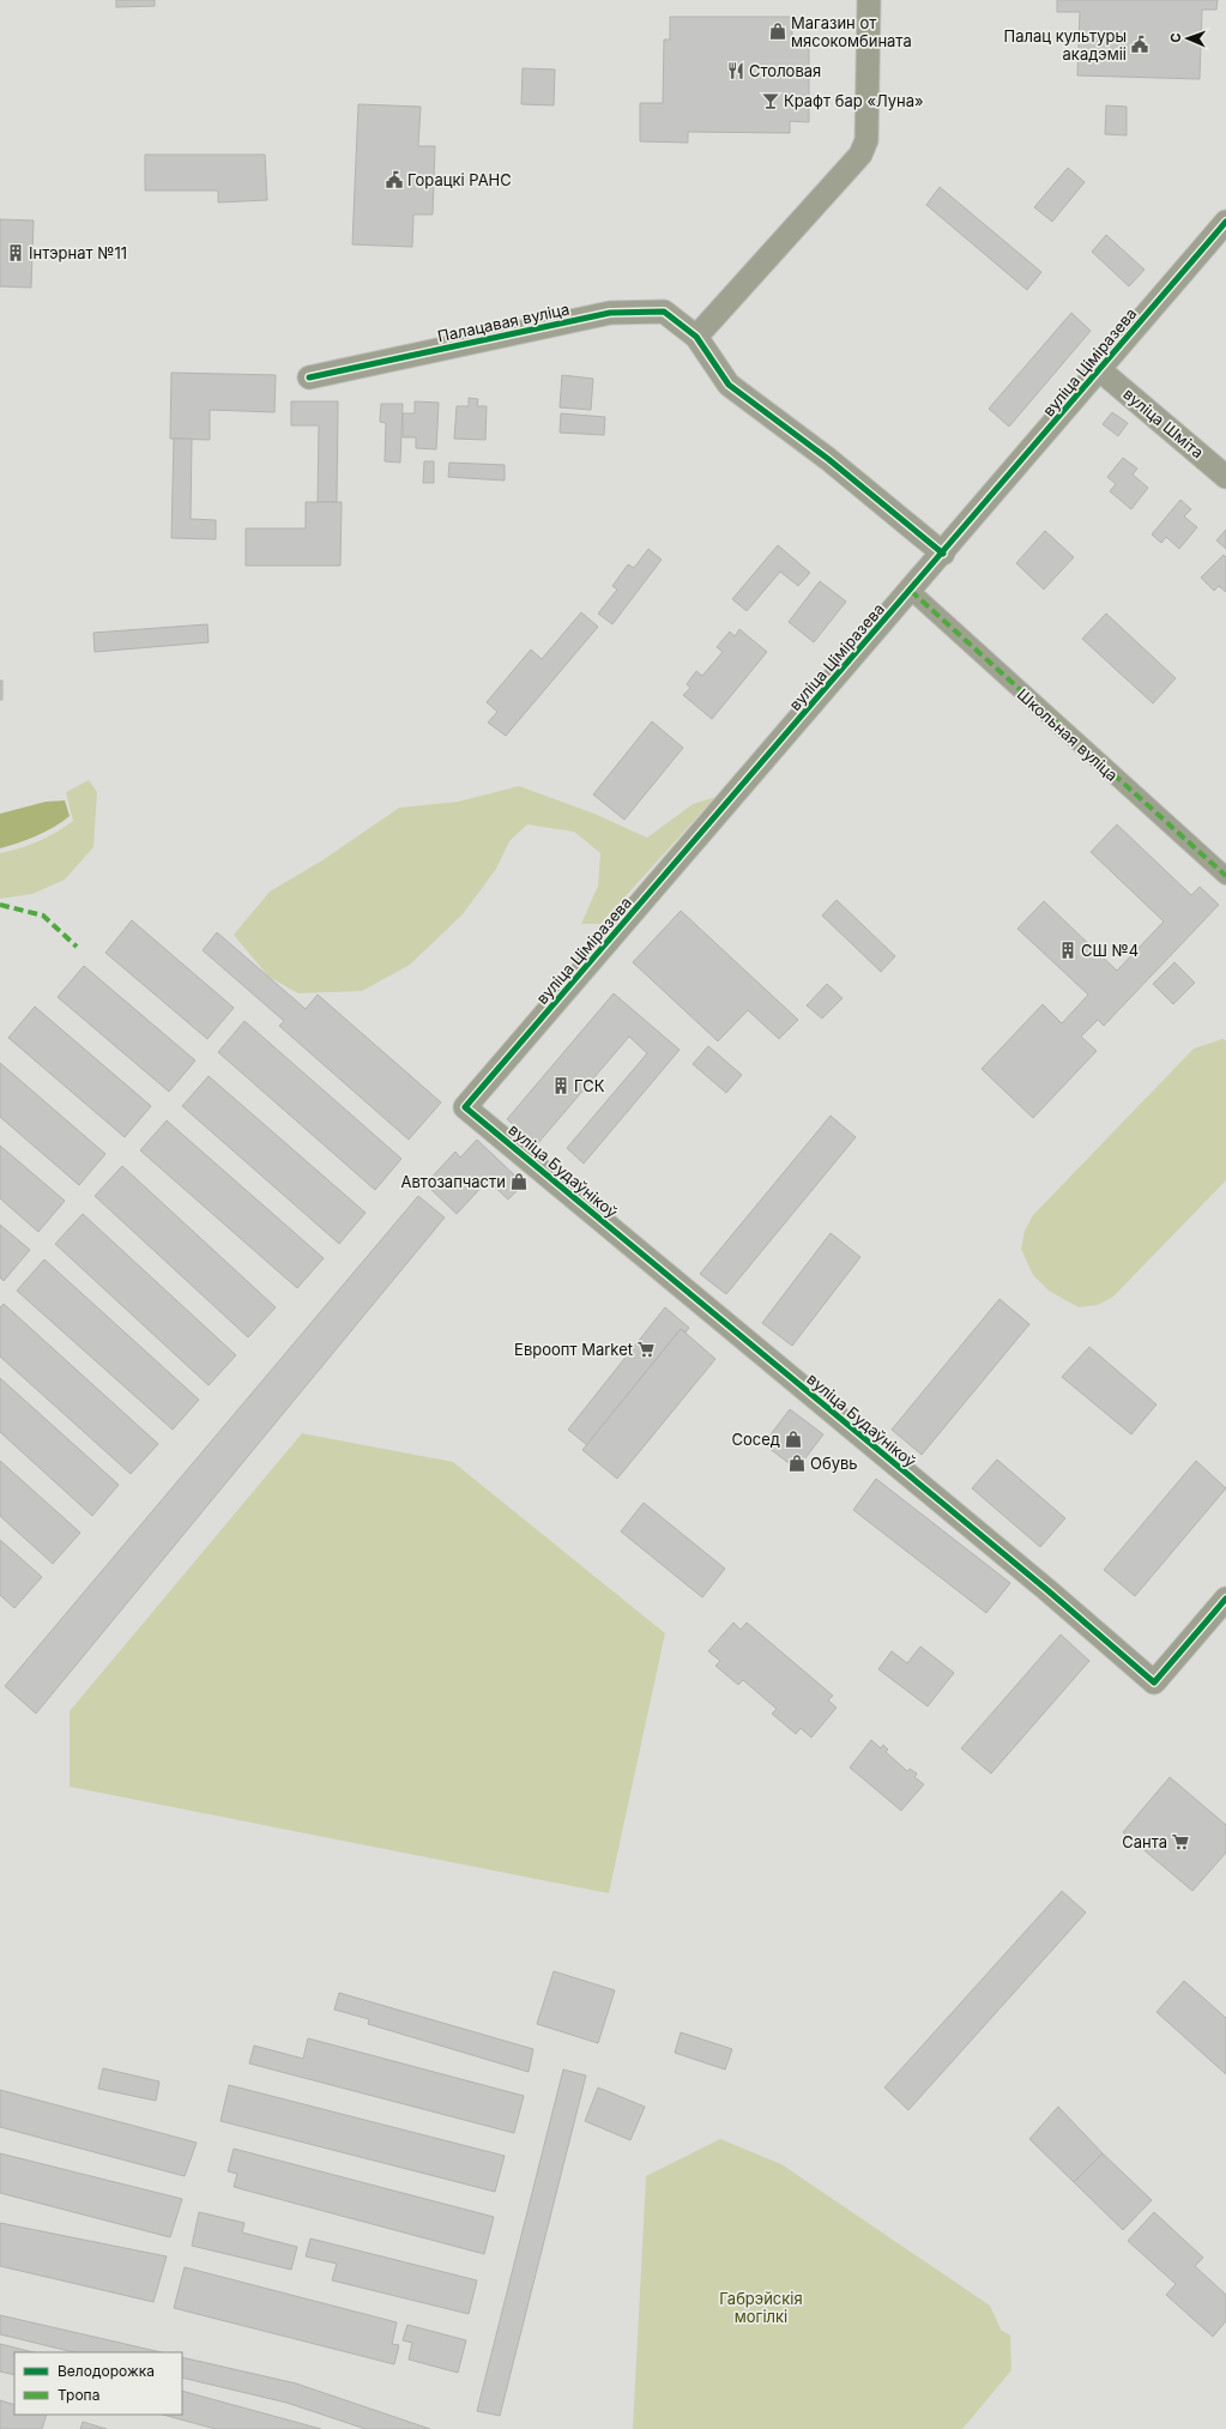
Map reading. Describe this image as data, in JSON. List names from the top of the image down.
{
  "streets": {
    "street": [
      "Палацавая вуліца",
      "вуліца Ціміразева",
      "вуліца Шміта",
      "Школьная вуліца",
      "вуліца Будаўнікоў"
    ]
  },
  "crossings": [
    ["Палацавая вуліца", "вуліца Ціміразева"],
    ["вуліца Ціміразева", "вуліца Шміта"],
    ["вуліца Ціміразева", "Школьная вуліца"],
    ["вуліца Ціміразева", "вуліца Будаўнікоў"]
  ],
  "parks": ["Габрэйскія могілкі"],
  "places": {
    "shop": [
      "Магазин от мясокомбината",
      "Автозапчасти",
      "Сосед",
      "Обувь"
    ],
    "public building": ["Палац культуры акадэміі", "Горацкі РАНС"],
    "restaurant": ["Столовая"],
    "bar": ["Крафт бар «Луна»"],
    "building": ["Інтэрнат №11", "СШ №4", "ГСК"],
    "supermarket": ["Евроопт Market", "Санта"]
  },
  "legend": ["Велодорожка", "Тропа"],
  "north": "left"
}
